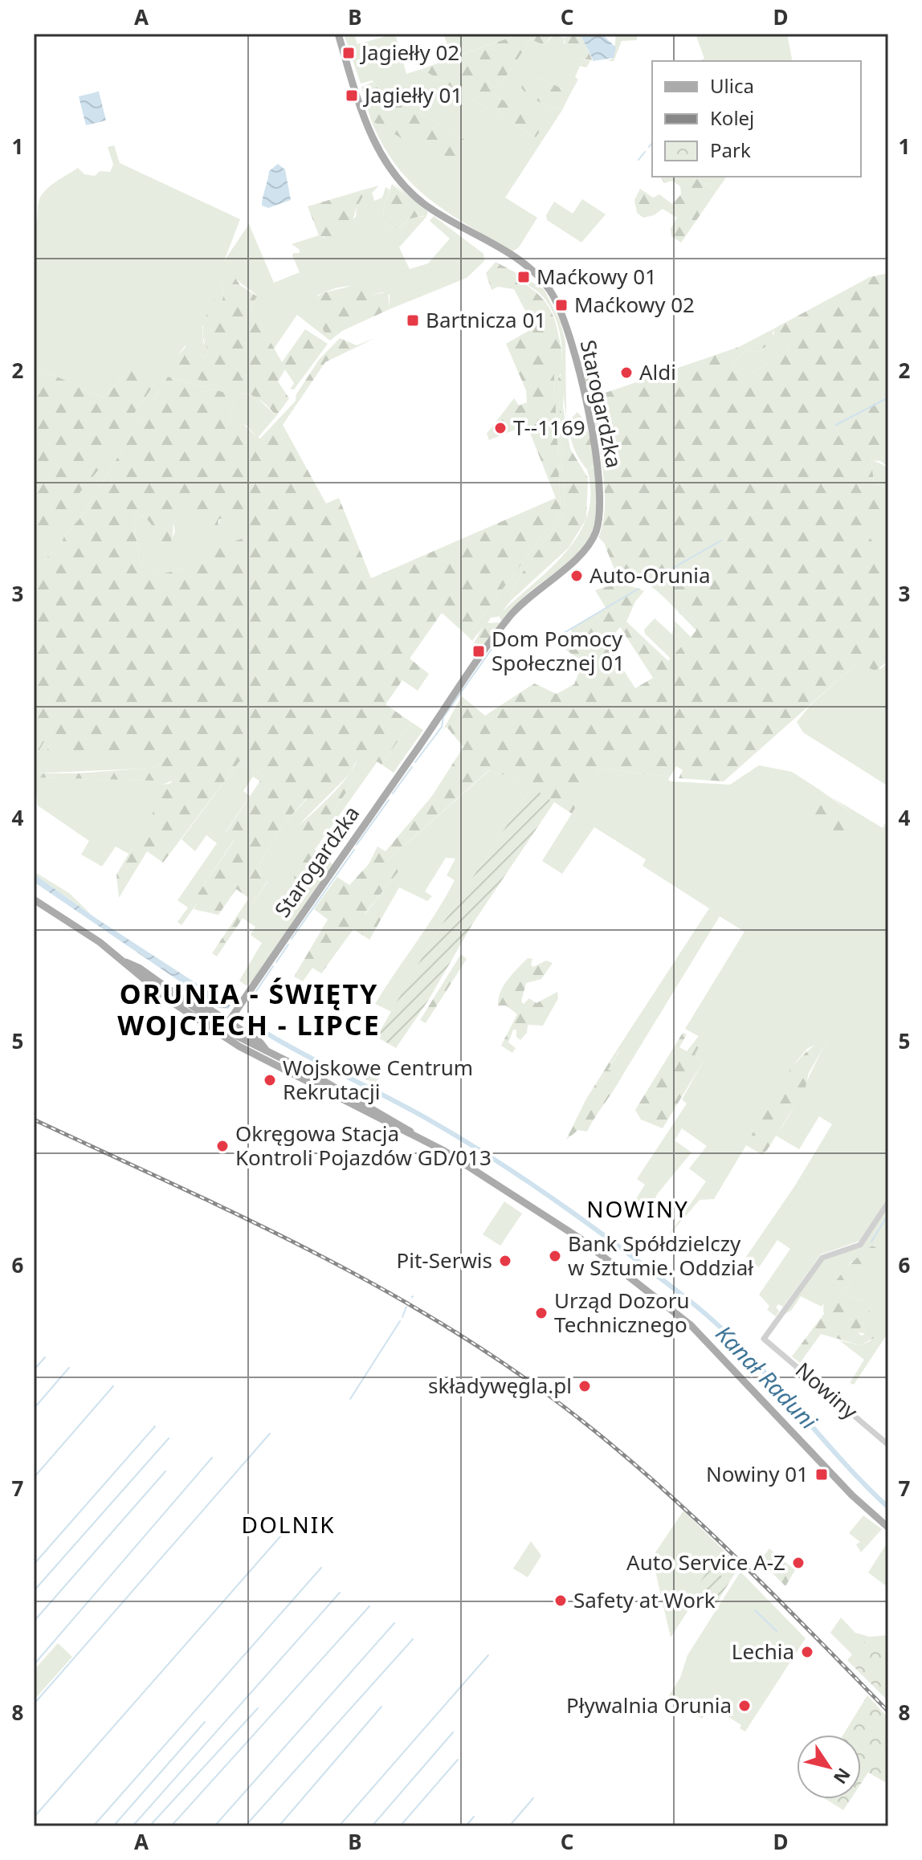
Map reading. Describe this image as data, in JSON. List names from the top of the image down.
{
  "streets": {
    "main road": ["Starogardzka"],
    "street": ["Nowiny"]
  },
  "districts": ["ORUNIA - ŚWIĘTY WOJCIECH - LIPCE", "NOWINY", "DOLNIK"],
  "water": ["Kanał Raduni"],
  "places": {
    "transit": [
      "Jagiełły 02",
      "Jagiełły 01",
      "Maćkowy 01",
      "Maćkowy 02",
      "Bartnicza 01",
      "Dom Pomocy Społecznej 01",
      "Nowiny 01"
    ],
    "other": [
      "Aldi",
      "T--1169",
      "Auto-Orunia",
      "Wojskowe Centrum Rekrutacji",
      "Okręgowa Stacja Kontroli Pojazdów GD/013",
      "Bank Spółdzielczy w Sztumie. Oddział",
      "Pit-Serwis",
      "Urząd Dozoru Technicznego",
      "składywęgla.pl",
      "Auto Service A-Z",
      "Safety at Work",
      "Lechia",
      "Pływalnia Orunia"
    ]
  },
  "legend": ["Ulica", "Kolej", "Park"],
  "north": "bottom right",
  "grid": {
    "columns": [
      "A",
      "B",
      "C",
      "D"
    ],
    "rows": [
      "1",
      "2",
      "3",
      "4",
      "5",
      "6",
      "7",
      "8"
    ]
  }
}
